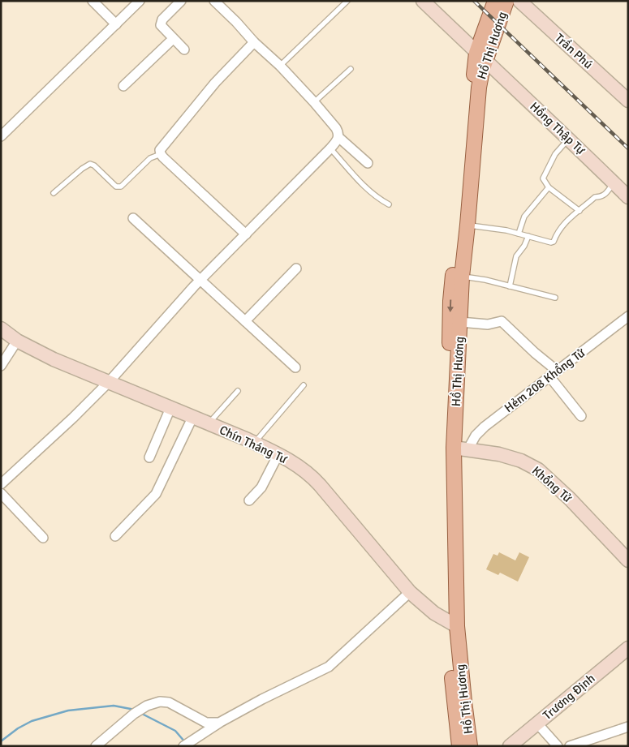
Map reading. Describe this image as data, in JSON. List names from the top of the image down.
{
  "streets": {
    "main road": ["Hồ Thị Hương"],
    "street": [
      "Trần Phú",
      "Hồng Thập Tự",
      "Hẻm 208 Khổng Tử",
      "Chín Tháng Tư",
      "Khổng Tử",
      "Trương Định"
    ]
  },
  "crossings": [
    ["Hồ Thị Hương", "Hồng Thập Tự"],
    ["Hồ Thị Hương", "Hẻm 208 Khổng Tử"],
    ["Hồ Thị Hương", "Chín Tháng Tư"],
    ["Hồ Thị Hương", "Khổng Tử"],
    ["Hẻm 208 Khổng Tử", "Khổng Tử"]
  ]
}
